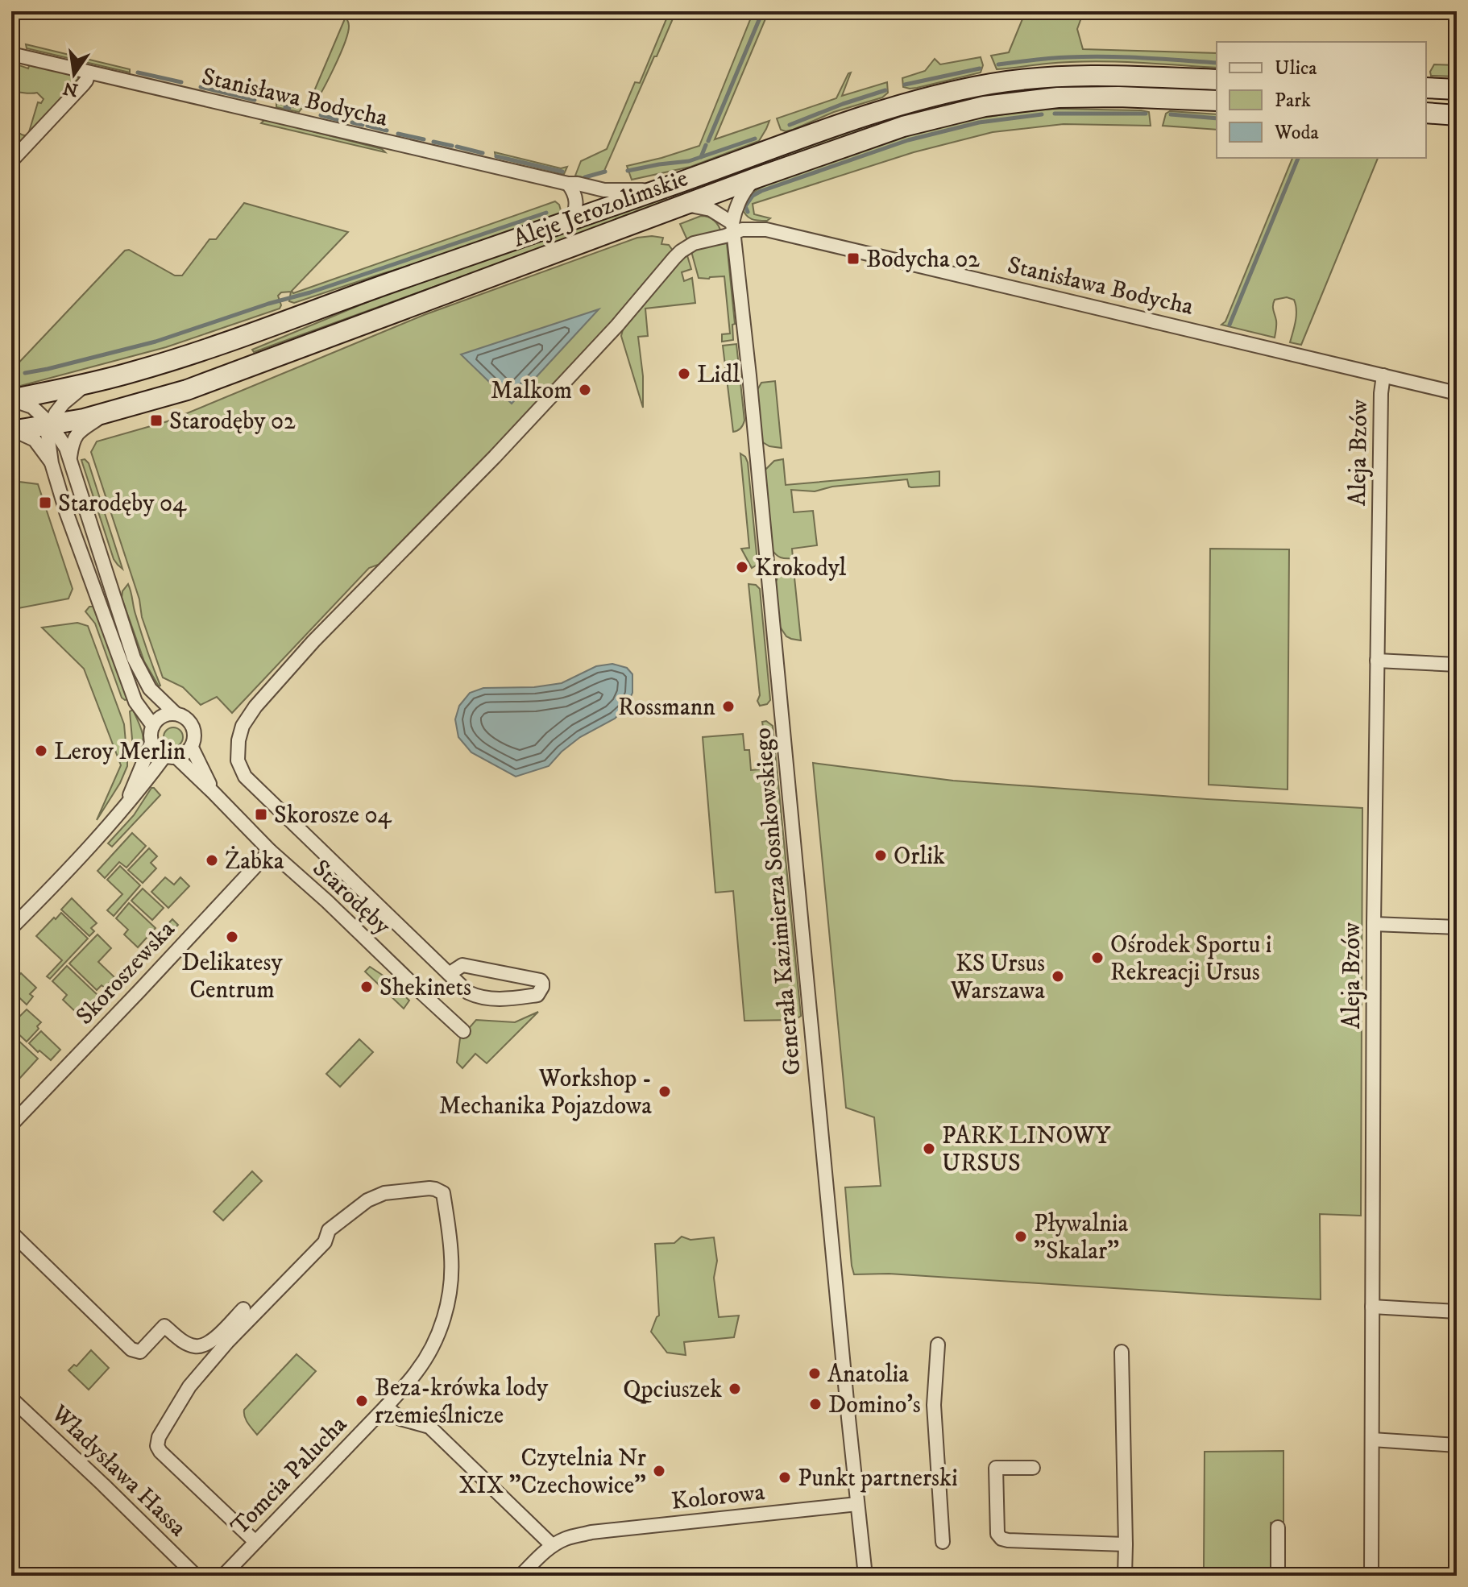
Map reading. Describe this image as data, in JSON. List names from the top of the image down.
{
  "streets": {
    "main road": ["Aleje Jerozolimskie"],
    "street": [
      "Stanisława Bodycha",
      "Aleja Bzów",
      "Starodęby",
      "Generała Kazimierza Sosnkowskiego",
      "Skoroszewska",
      "Władysława Hassa",
      "Tomcia Palucha",
      "Kolorowa"
    ]
  },
  "crossings": [
    ["Stanisława Bodycha", "Aleje Jerozolimskie"],
    ["Stanisława Bodycha", "Aleja Bzów"],
    ["Stanisława Bodycha", "Generała Kazimierza Sosnkowskiego"],
    ["Aleje Jerozolimskie", "Generała Kazimierza Sosnkowskiego"],
    ["Starodęby", "Skoroszewska"],
    ["Generała Kazimierza Sosnkowskiego", "Kolorowa"]
  ],
  "places": {
    "transit": [
      "Bodycha 02",
      "Starodęby 02",
      "Starodęby 04",
      "Skorosze 04"
    ],
    "other": [
      "Lidl",
      "Malkom",
      "Krokodyl",
      "Rossmann",
      "Leroy Merlin",
      "Orlik",
      "Żabka",
      "Delikatesy Centrum",
      "Ośrodek Sportu i Rekreacji Ursus",
      "KS Ursus Warszawa",
      "Shekinets",
      "Workshop - Mechanika Pojazdowa",
      "PARK LINOWY URSUS",
      "Pływalnia \"Skalar\"",
      "Anatolia",
      "Qpciuszek",
      "Beza-krówka lody rzemieślnicze",
      "Domino's",
      "Czytelnia Nr XIX \"Czechowice\"",
      "Punkt partnerski"
    ]
  },
  "legend": ["Ulica", "Park", "Woda"],
  "north": "bottom"
}
